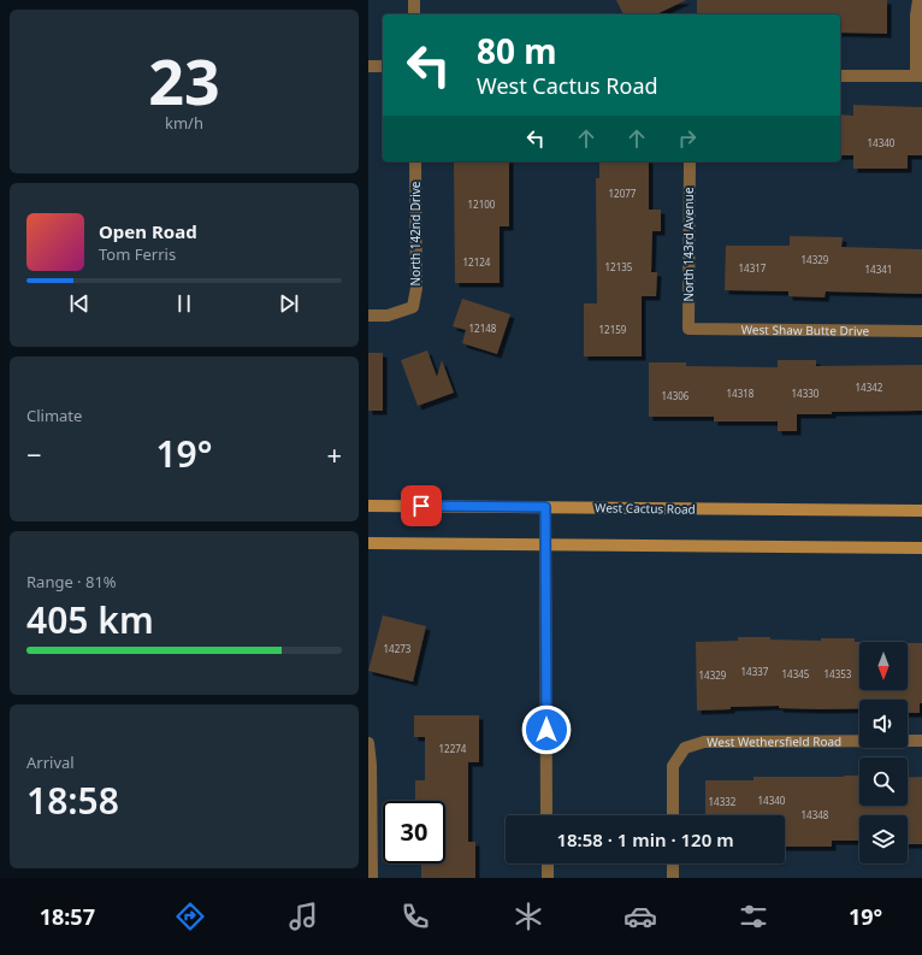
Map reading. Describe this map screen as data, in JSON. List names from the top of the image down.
{
  "streets": {
    "main road": ["West Cactus Road"],
    "street": [
      "North 142nd Drive",
      "North 143rd Avenue",
      "West Shaw Butte Drive",
      "West Wethersfield Road"
    ]
  },
  "crossings": [
    ["North 143rd Avenue", "West Shaw Butte Drive"]
  ],
  "house_numbers": [
    "14340",
    "12077",
    "12100",
    "14329",
    "12124",
    "12135",
    "14317",
    "14341",
    "12148",
    "12159",
    "14342",
    "14318",
    "14330",
    "14306",
    "14273",
    "14337",
    "14345",
    "14353",
    "14329",
    "12274",
    "14340",
    "14332",
    "14348"
  ],
  "north": "bottom",
  "page": {
    "tile": [
      ["23", "km/h"],
      "Climate",
      ["Range · 81%", "405 km"],
      ["Arrival", "18:58"]
    ],
    "turn": ["80 m", "West Cactus Road"],
    "song": ["Open Road", "Tom Ferris"],
    "heat": ["−", "19°", "+"],
    "limit": "30",
    "trip": "18:58 · 1 min · 120 m",
    "tabs": ["18:57", "19°"]
  }
}
